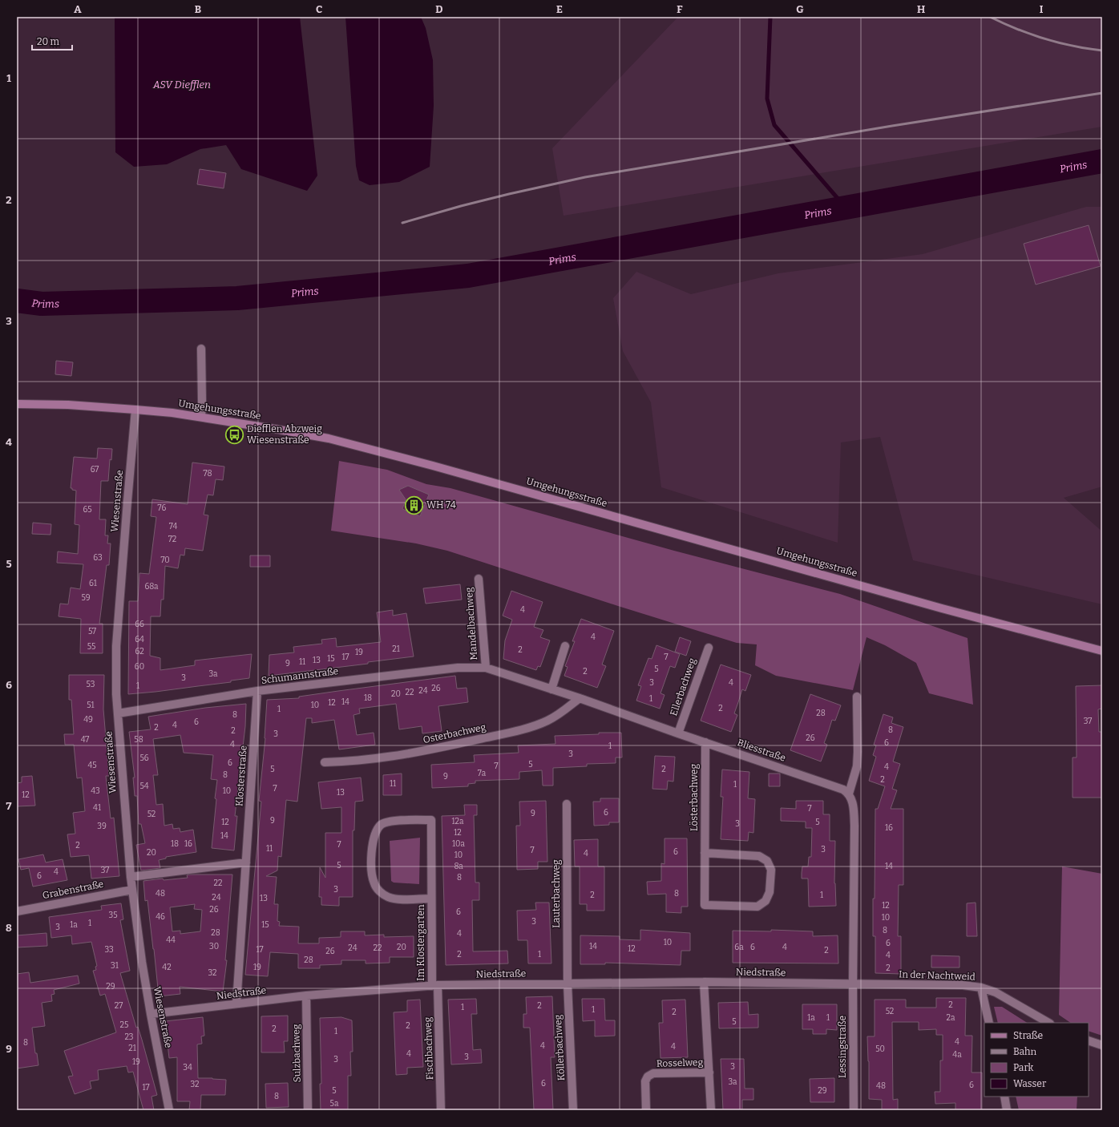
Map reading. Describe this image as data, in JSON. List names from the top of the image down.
{
  "streets": {
    "main road": ["Umgehungsstraße"],
    "street": [
      "Wiesenstraße",
      "Mandelbachweg",
      "Schumannstraße",
      "Ellerbachweg",
      "Osterbachweg",
      "Bliesstraße",
      "Klosterstraße",
      "Lösterbachweg",
      "Grabenstraße",
      "Lauterbachweg",
      "Im Klostergarten",
      "Niedstraße",
      "In der Nachtweid",
      "Lessingstraße",
      "Köllerbachweg",
      "Fischbachweg",
      "Sulzbachweg",
      "Rosselweg"
    ]
  },
  "crossings": [
    ["Umgehungsstraße", "Wiesenstraße"],
    ["Wiesenstraße", "Schumannstraße"],
    ["Wiesenstraße", "Grabenstraße"],
    ["Wiesenstraße", "Niedstraße"],
    ["Mandelbachweg", "Schumannstraße"],
    ["Mandelbachweg", "Bliesstraße"],
    ["Schumannstraße", "Bliesstraße"],
    ["Schumannstraße", "Klosterstraße"],
    ["Ellerbachweg", "Bliesstraße"],
    ["Osterbachweg", "Bliesstraße"],
    ["Bliesstraße", "Lösterbachweg"],
    ["Klosterstraße", "Niedstraße"],
    ["Lauterbachweg", "Niedstraße"],
    ["Lauterbachweg", "Köllerbachweg"],
    ["Im Klostergarten", "Niedstraße"],
    ["Im Klostergarten", "Fischbachweg"],
    ["Niedstraße", "In der Nachtweid"],
    ["Niedstraße", "Lessingstraße"],
    ["Niedstraße", "Köllerbachweg"],
    ["Niedstraße", "Fischbachweg"],
    ["Niedstraße", "Sulzbachweg"],
    ["Niedstraße", "Rosselweg"],
    ["In der Nachtweid", "Lessingstraße"]
  ],
  "water": ["ASV Diefflen", "Prims"],
  "places": {
    "bus stop": ["Diefflen Abzweig Wiesenstraße"],
    "building": ["WH 74"]
  },
  "house_numbers": [
    "67",
    "78",
    "76",
    "65",
    "74",
    "72",
    "63",
    "70",
    "61",
    "68a",
    "59",
    "4",
    "66",
    "57",
    "4",
    "64",
    "55",
    "21",
    "2",
    "62",
    "19",
    "17",
    "7",
    "15",
    "13",
    "11",
    "9",
    "60",
    "5",
    "2",
    "3a",
    "3",
    "3",
    "4",
    "53",
    "1",
    "26",
    "24",
    "22",
    "20",
    "18",
    "1",
    "14",
    "12",
    "51",
    "10",
    "2",
    "1",
    "28",
    "8",
    "49",
    "37",
    "6",
    "4",
    "2",
    "8",
    "2",
    "3",
    "26",
    "47",
    "58",
    "6",
    "4",
    "1",
    "3",
    "56",
    "6",
    "5",
    "45",
    "7",
    "4",
    "5",
    "2",
    "7a",
    "8",
    "9",
    "2",
    "11",
    "1",
    "54",
    "7",
    "43",
    "10",
    "13",
    "12",
    "41",
    "7",
    "6",
    "9",
    "52",
    "9",
    "12a",
    "12",
    "5",
    "3",
    "39",
    "16",
    "12",
    "14",
    "18",
    "16",
    "10a",
    "7",
    "2",
    "11",
    "3",
    "7",
    "6",
    "20",
    "4",
    "10",
    "5",
    "8a",
    "14",
    "37",
    "4",
    "6",
    "8",
    "22",
    "3",
    "48",
    "8",
    "2",
    "1",
    "24",
    "13",
    "12",
    "26",
    "6",
    "35",
    "46",
    "10",
    "3",
    "1",
    "1a",
    "15",
    "3",
    "8",
    "28",
    "4",
    "44",
    "10",
    "6",
    "30",
    "14",
    "20",
    "6a",
    "6",
    "4",
    "24",
    "22",
    "12",
    "33",
    "17",
    "2",
    "26",
    "2",
    "1",
    "4",
    "28",
    "31",
    "42",
    "19",
    "2",
    "32",
    "29",
    "2",
    "27",
    "2",
    "1",
    "1",
    "52",
    "2",
    "1a",
    "1",
    "2a",
    "5",
    "25",
    "2",
    "2",
    "1",
    "23",
    "4",
    "8",
    "4",
    "4",
    "21",
    "50",
    "4",
    "4a",
    "3",
    "3",
    "19",
    "3",
    "34",
    "3a",
    "6",
    "32",
    "6",
    "48",
    "17",
    "5",
    "29",
    "8",
    "5a"
  ],
  "legend": [
    "Straße",
    "Bahn",
    "Park",
    "Wasser"
  ],
  "scale_bar": "20 m",
  "grid": {
    "columns": [
      "A",
      "B",
      "C",
      "D",
      "E",
      "F",
      "G",
      "H",
      "I"
    ],
    "rows": [
      "1",
      "2",
      "3",
      "4",
      "5",
      "6",
      "7",
      "8",
      "9"
    ]
  }
}
